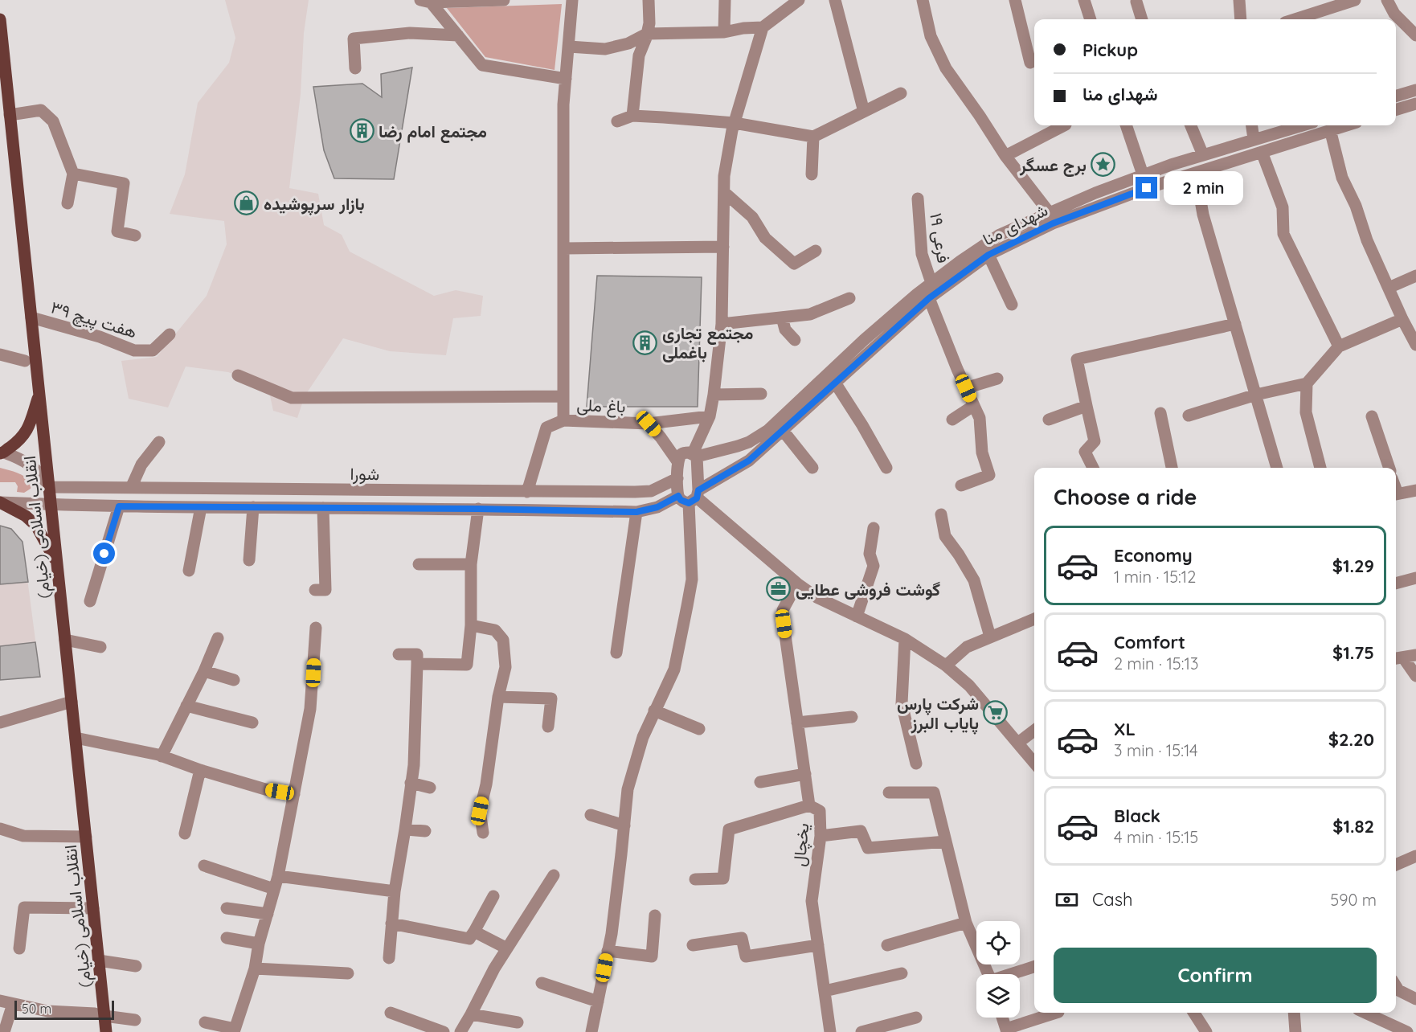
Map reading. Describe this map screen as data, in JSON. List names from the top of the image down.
{
  "streets": {
    "main road": ["انقلاب اسلامی (خیام)"],
    "street": [
      "شهدای منا",
      "فرعی ۱۹",
      "هفت پیچ ۳۹",
      "باغ ملی",
      "شورا",
      "یخچال"
    ]
  },
  "crossings": [
    ["شهدای منا", "فرعی ۱۹"],
    ["هفت پیچ ۳۹", "انقلاب اسلامی (خیام)"],
    ["شورا", "انقلاب اسلامی (خیام)"]
  ],
  "places": {
    "building": ["مجتمع امام رضا", "مجتمع تجاری باغملی"],
    "place": ["برج عسگر"],
    "shop": ["بازار سرپوشیده"],
    "office": ["گوشت فروشی عطایی"],
    "supermarket": ["شرکت پارس پایاب البرز"]
  },
  "scale_bar": "50 m",
  "page": {
    "banner": ["Pickup", "شهدای منا"],
    "bubble": "2 min",
    "heading": "Choose a ride",
    "list": [
      {
        "name": "Economy",
        "note": "1 min · 15:12",
        "value": "$1.29"
      },
      {
        "name": "Comfort",
        "note": "2 min · 15:13",
        "value": "$1.75"
      },
      {
        "name": "XL",
        "note": "3 min · 15:14",
        "value": "$2.20"
      },
      {
        "name": "Black",
        "note": "4 min · 15:15",
        "value": "$1.82"
      }
    ],
    "pay": ["Cash", "590 m"],
    "buttons": "Confirm",
    "scale": "50 m"
  }
}
